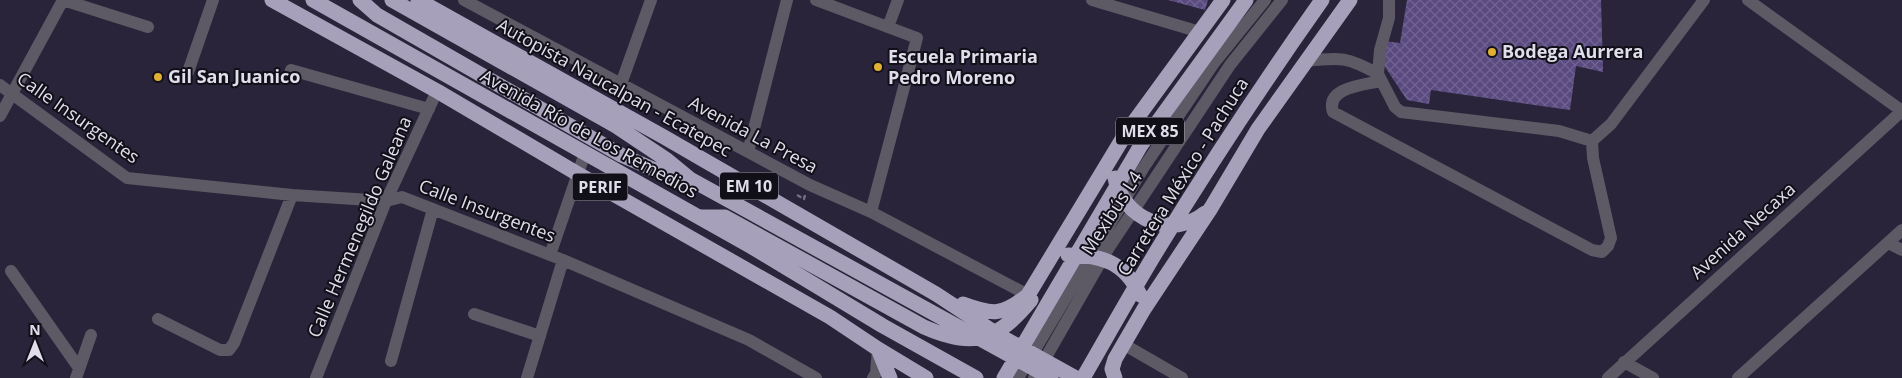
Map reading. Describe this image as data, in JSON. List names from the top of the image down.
{
  "streets": {
    "highway": [
      "Autopista Naucalpan - Ecatepec",
      "MEX 85",
      "Avenida Río de Los Remedios",
      "Carretera México - Pachuca",
      "EM 10",
      "PERIF"
    ],
    "street": [
      "Calle Insurgentes",
      "Avenida La Presa",
      "Mexibús L4",
      "Calle Hermenegildo Galeana",
      "Avenida Necaxa"
    ]
  },
  "crossings": [
    ["Calle Insurgentes", "Calle Hermenegildo Galeana"],
    ["Avenida Río de Los Remedios", "Calle Hermenegildo Galeana"]
  ],
  "places": ["Bodega Aurrera", "Escuela Primaria Pedro Moreno", "Gil San Juanico"],
  "north": "top"
}
